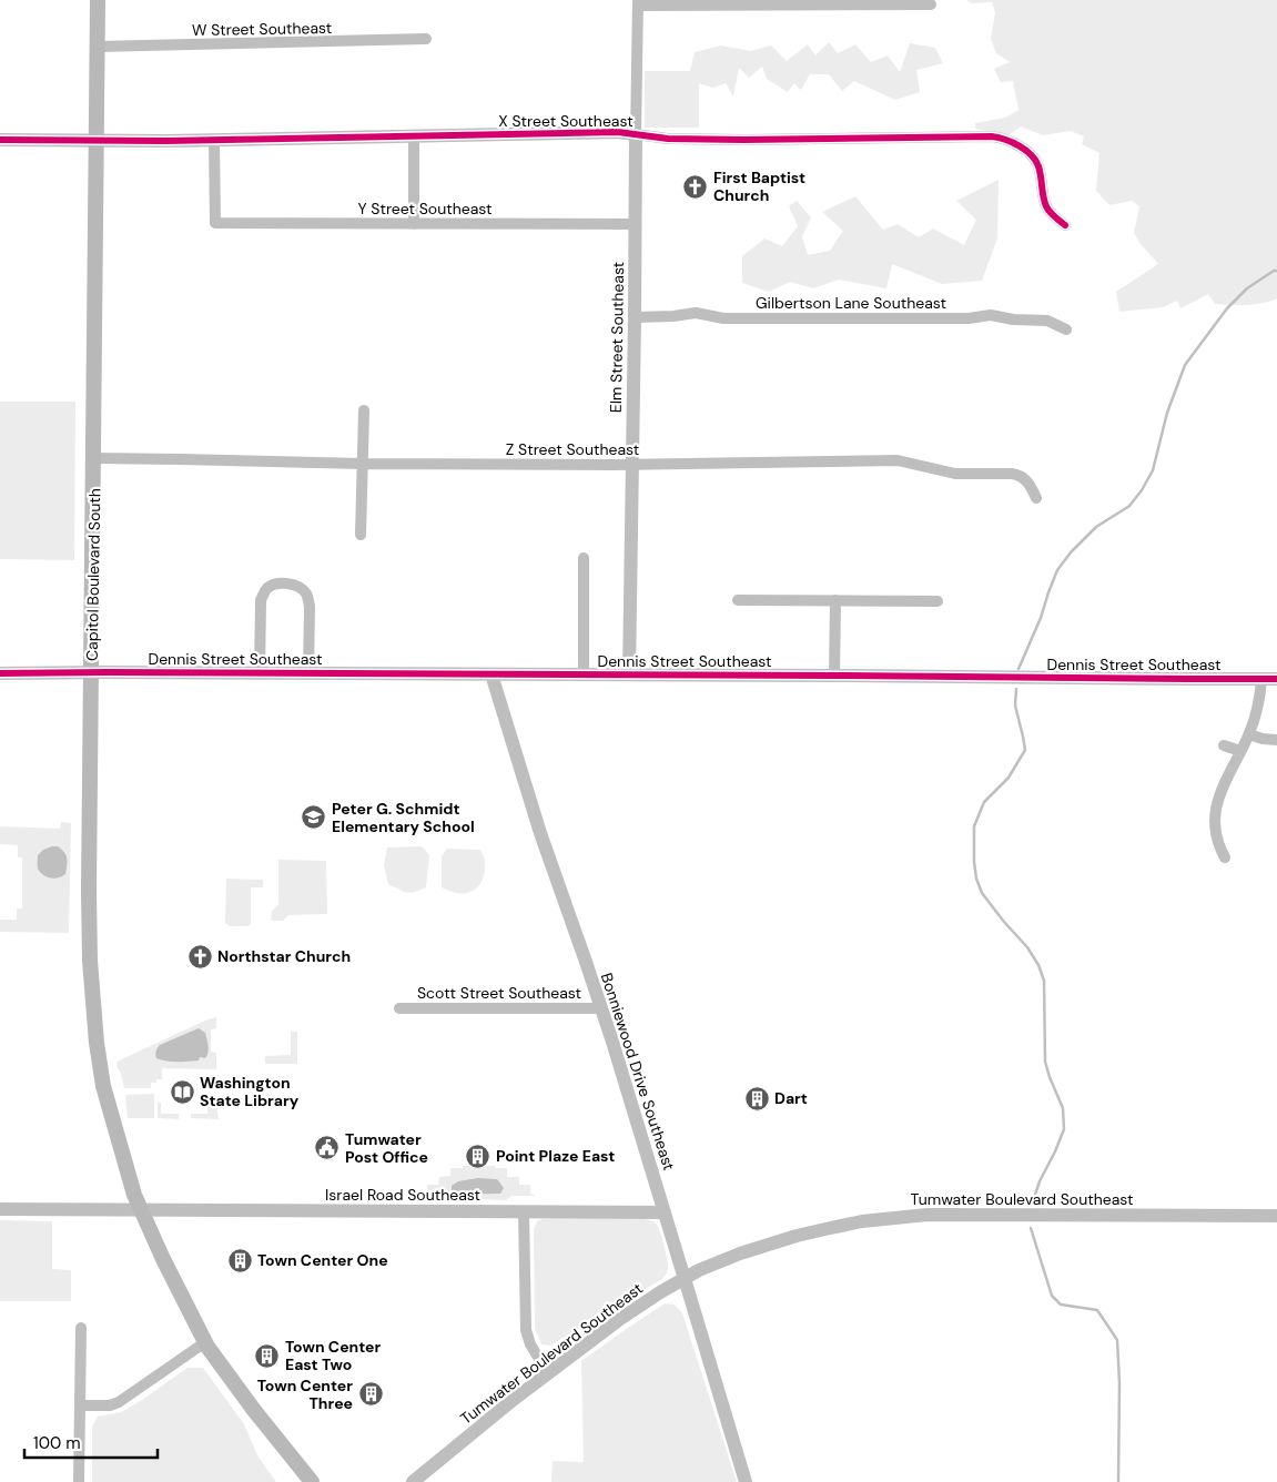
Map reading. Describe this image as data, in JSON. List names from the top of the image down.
{
  "streets": {
    "main road": ["Capitol Boulevard South"],
    "street": [
      "W Street Southeast",
      "X Street Southeast",
      "Y Street Southeast",
      "Gilbertson Lane Southeast",
      "Elm Street Southeast",
      "Z Street Southeast",
      "Dennis Street Southeast",
      "Scott Street Southeast",
      "Bonniewood Drive Southeast",
      "Israel Road Southeast",
      "Tumwater Boulevard Southeast"
    ]
  },
  "crossings": [
    ["W Street Southeast", "Capitol Boulevard South"],
    ["X Street Southeast", "Y Street Southeast"],
    ["X Street Southeast", "Elm Street Southeast"],
    ["X Street Southeast", "Capitol Boulevard South"],
    ["Y Street Southeast", "Elm Street Southeast"],
    ["Gilbertson Lane Southeast", "Elm Street Southeast"],
    ["Elm Street Southeast", "Z Street Southeast"],
    ["Elm Street Southeast", "Dennis Street Southeast"],
    ["Z Street Southeast", "Capitol Boulevard South"],
    ["Capitol Boulevard South", "Dennis Street Southeast"],
    ["Capitol Boulevard South", "Israel Road Southeast"],
    ["Dennis Street Southeast", "Bonniewood Drive Southeast"],
    ["Scott Street Southeast", "Bonniewood Drive Southeast"],
    ["Bonniewood Drive Southeast", "Israel Road Southeast"],
    ["Bonniewood Drive Southeast", "Tumwater Boulevard Southeast"]
  ],
  "places": {
    "church": ["First Baptist Church", "Northstar Church"],
    "school or university": ["Peter G. Schmidt Elementary School"],
    "library": ["Washington State Library"],
    "building": [
      "Dart",
      "Point Plaze East",
      "Town Center One",
      "Town Center East Two",
      "Town Center Three"
    ],
    "public building": ["Tumwater Post Office"]
  },
  "scale_bar": "100 m"
}
